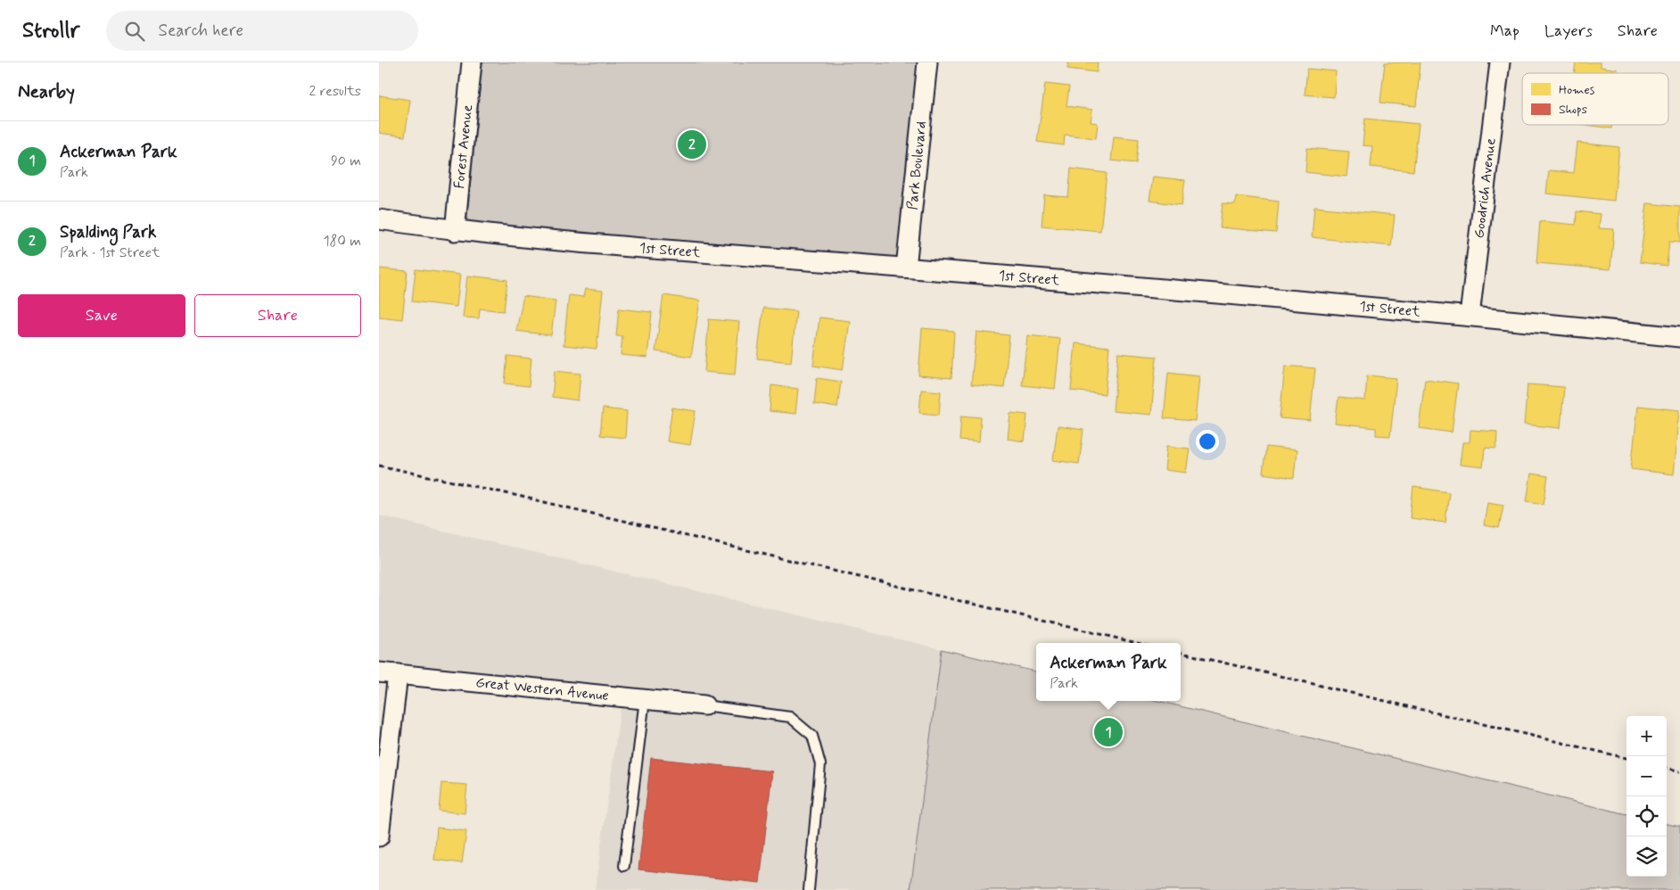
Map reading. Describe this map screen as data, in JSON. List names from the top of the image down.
{
  "streets": {
    "street": [
      "Forest Avenue",
      "Park Boulevard",
      "Goodrich Avenue",
      "1st Street",
      "Great Western Avenue"
    ]
  },
  "crossings": [
    ["Forest Avenue", "1st Street"],
    ["Park Boulevard", "1st Street"],
    ["Goodrich Avenue", "1st Street"]
  ],
  "legend": ["Homes", "Shops"],
  "page": {
    "header": "Strollr",
    "search": "Search here",
    "nav": ["Map", "Layers", "Share"],
    "heading": ["Nearby", "2 results"],
    "list": [
      {
        "mark": "1",
        "name": "Ackerman Park",
        "note": "Park",
        "value": "90 m"
      },
      {
        "mark": "2",
        "name": "Spalding Park",
        "note": "Park · 1st Street",
        "value": "180 m"
      }
    ],
    "pins": ["2", "1"],
    "buttons": ["Save", "Share"],
    "popup": ["Ackerman Park", "Park"],
    "map_buttons": ["+", "−"]
  }
}
